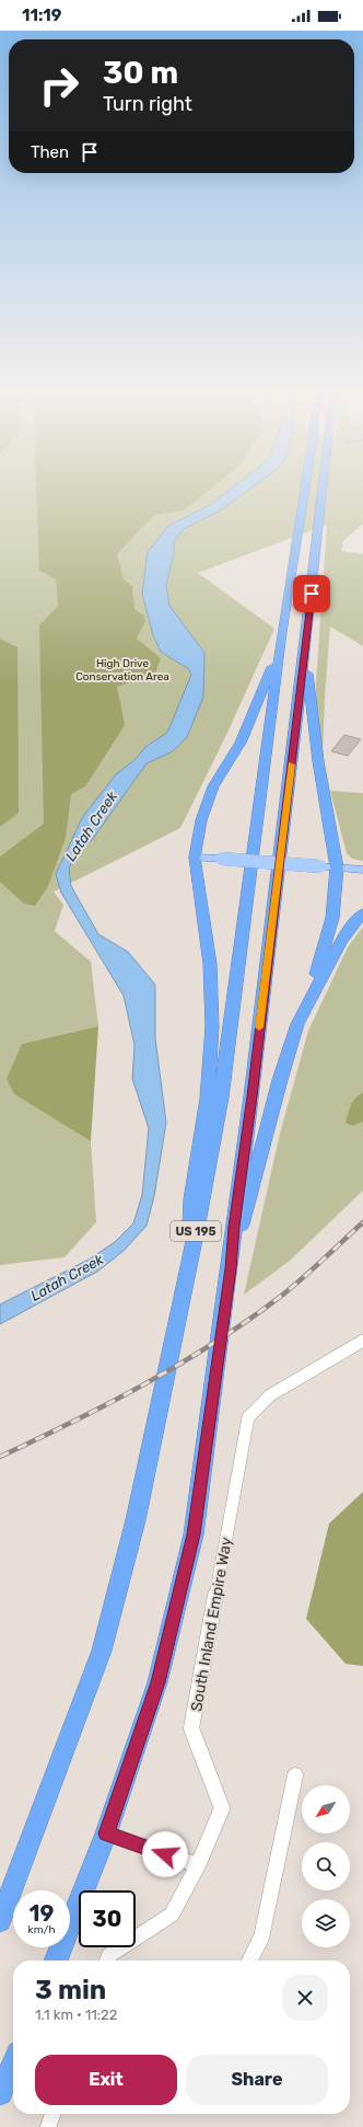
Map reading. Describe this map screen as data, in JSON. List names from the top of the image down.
{
  "streets": {
    "highway": ["US 195"],
    "street": ["South Inland Empire Way"]
  },
  "water": ["Latah Creek"],
  "parks": ["High Drive Conservation Area"],
  "north": "bottom left",
  "page": {
    "status": "11:19",
    "turn": ["30 m", "Turn right"],
    "then": "Then",
    "speed": "19 km/h",
    "limit": "30",
    "heading": ["3 min", "1.1 km · 11:22"],
    "buttons": ["Exit", "Share"]
  }
}
